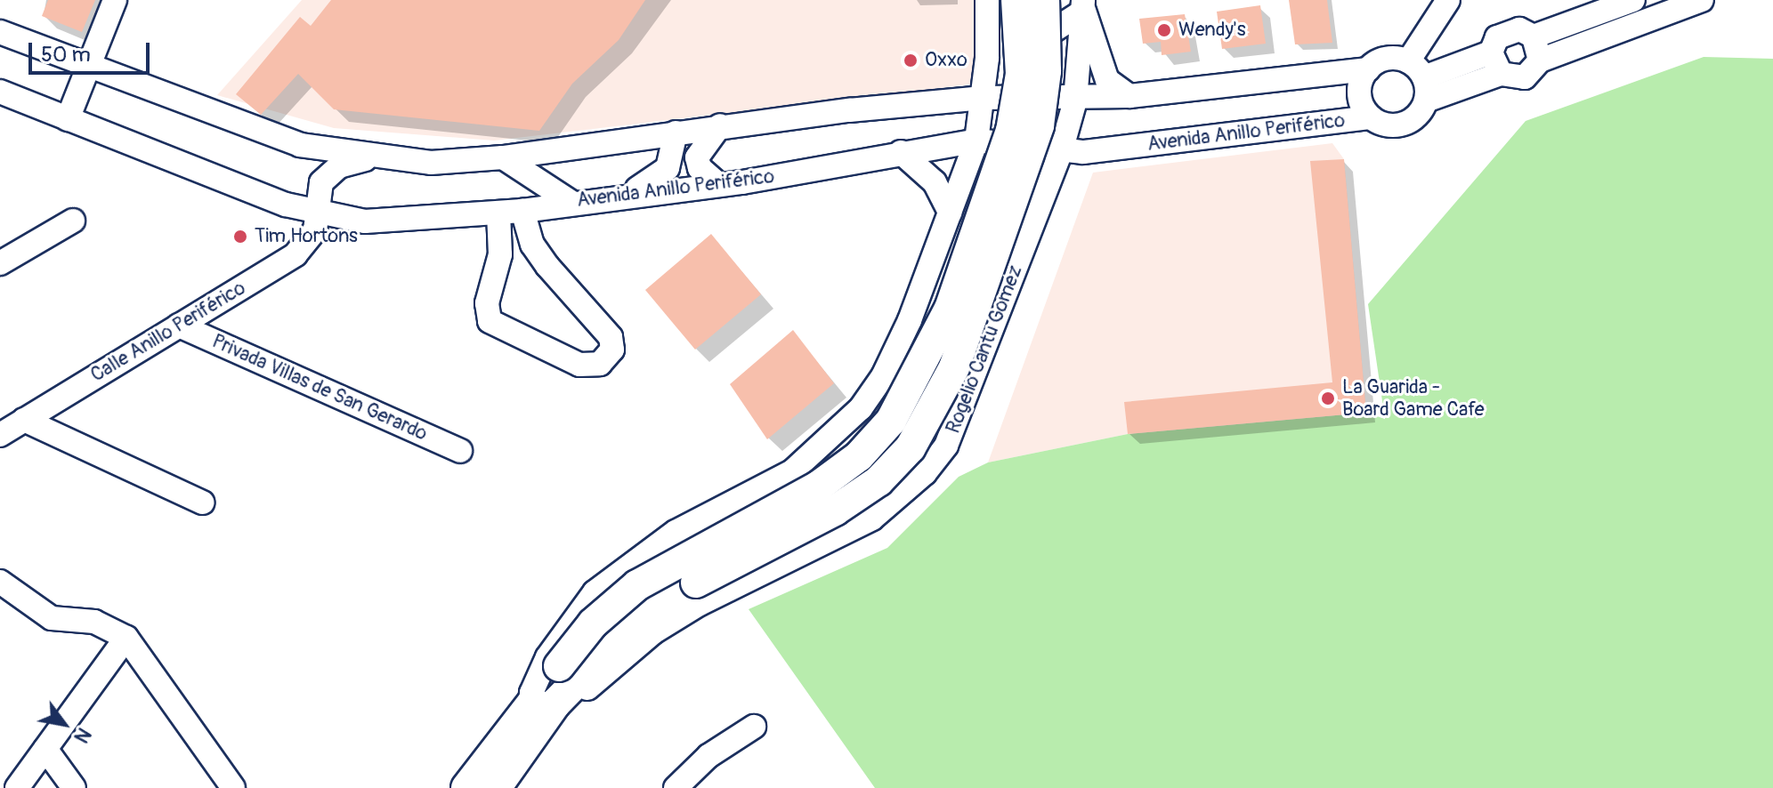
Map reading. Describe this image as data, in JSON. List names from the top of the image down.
{
  "streets": {
    "street": [
      "Avenida Anillo Periférico",
      "Calle Anillo Periférico",
      "Rogelio Cantu Gomez",
      "Privada Villas de San Gerardo"
    ]
  },
  "crossings": [
    ["Avenida Anillo Periférico", "Calle Anillo Periférico"],
    ["Avenida Anillo Periférico", "Rogelio Cantu Gomez"],
    ["Calle Anillo Periférico", "Privada Villas de San Gerardo"]
  ],
  "places": [
    "Wendy's",
    "Oxxo",
    "Tim Hortons",
    "La Guarida - Board Game Cafe"
  ],
  "scale_bar": "50 m",
  "north": "bottom right"
}
